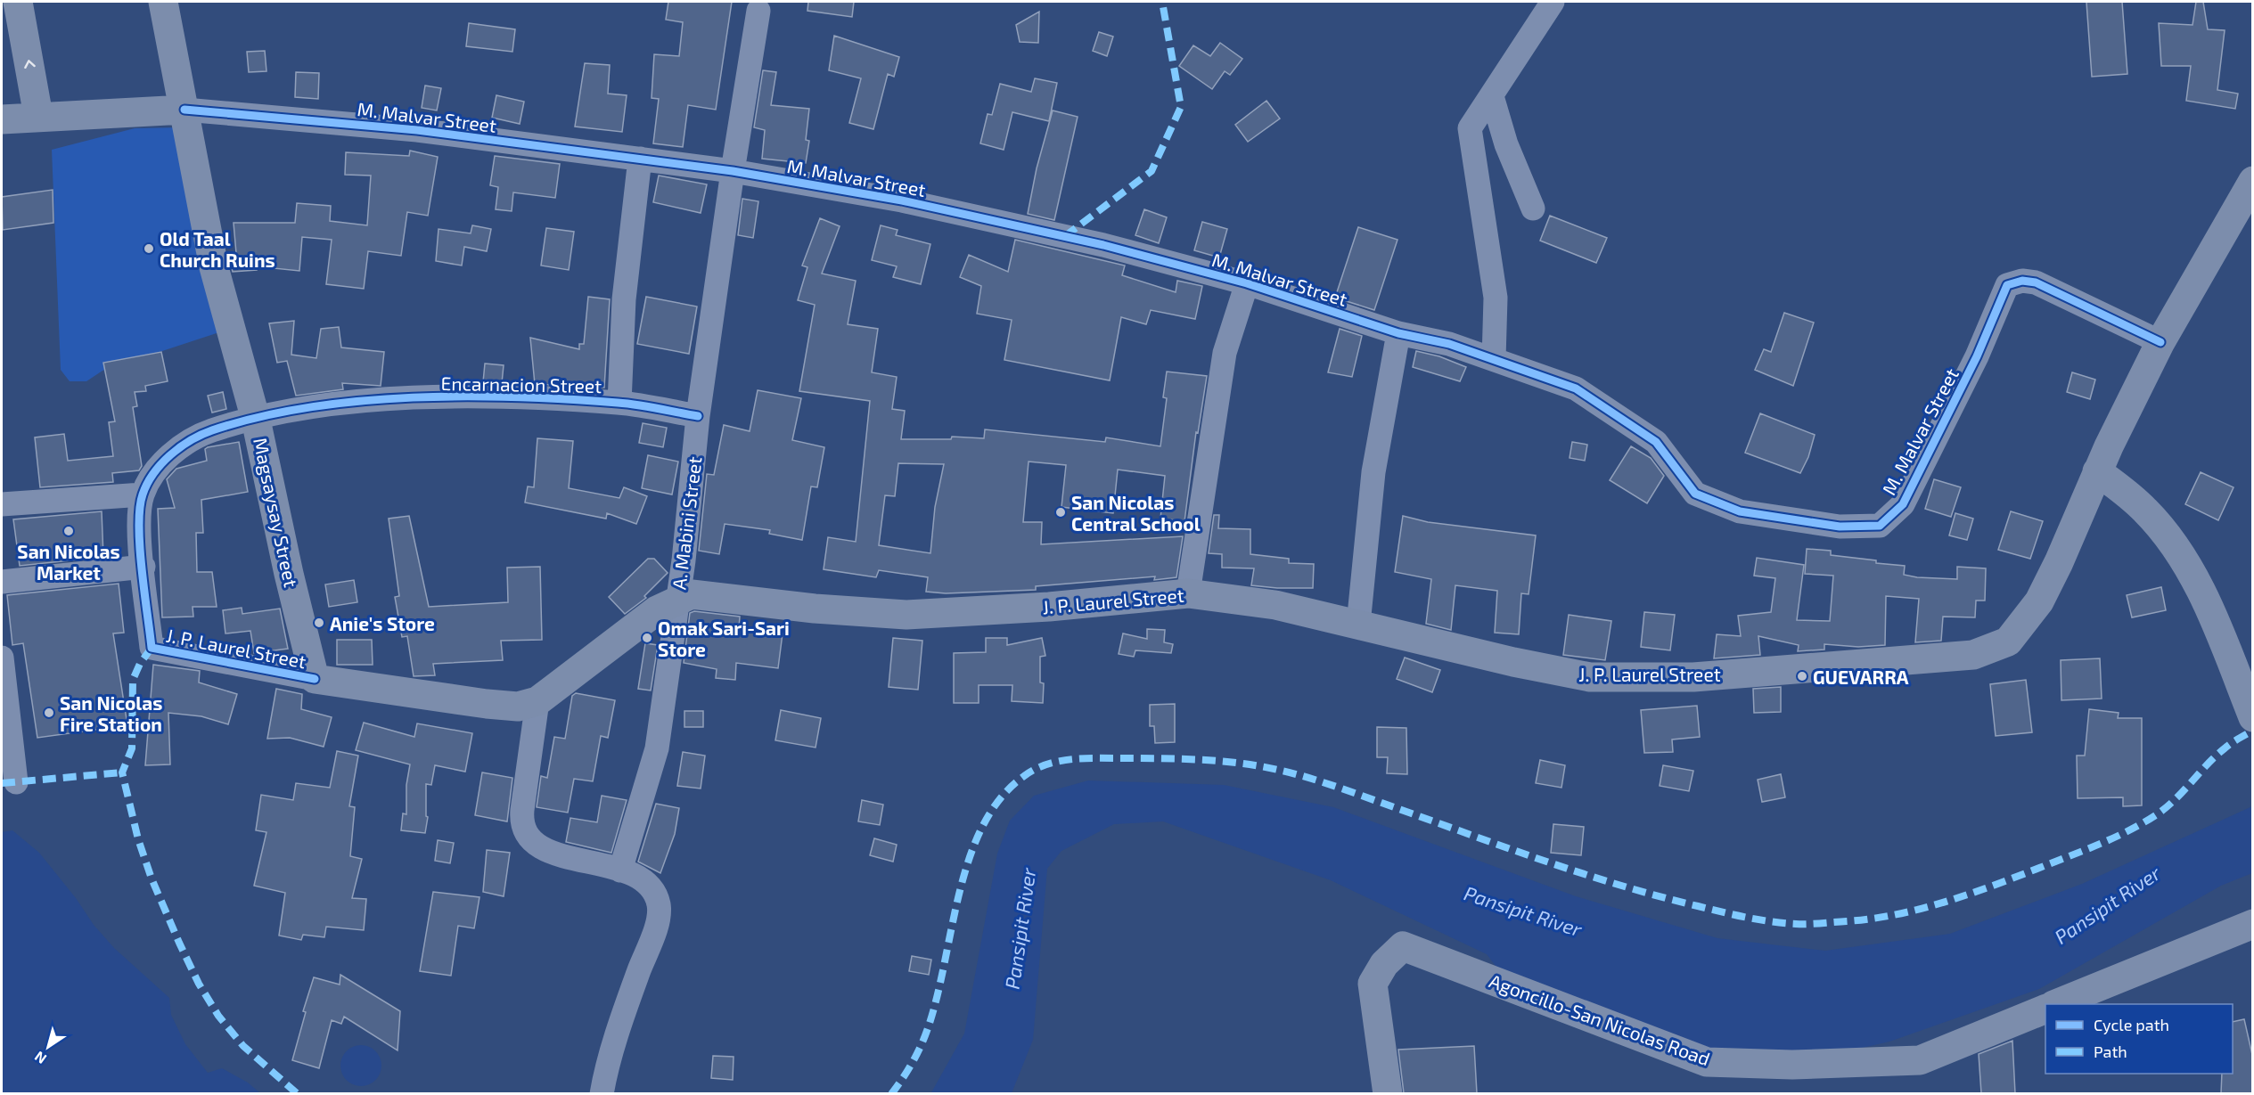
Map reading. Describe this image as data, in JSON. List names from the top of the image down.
{
  "streets": {
    "main road": [
      "M. Malvar Street",
      "Magsaysay Street",
      "J. P. Laurel Street",
      "Agoncillo-San Nicolas Road"
    ],
    "street": ["Encarnacion Street", "A. Mabini Street"]
  },
  "crossings": [
    ["M. Malvar Street", "Magsaysay Street"],
    ["M. Malvar Street", "A. Mabini Street"],
    ["M. Malvar Street", "J. P. Laurel Street"],
    ["Encarnacion Street", "Magsaysay Street"],
    ["Encarnacion Street", "A. Mabini Street"],
    ["Encarnacion Street", "J. P. Laurel Street"],
    ["Magsaysay Street", "J. P. Laurel Street"],
    ["A. Mabini Street", "J. P. Laurel Street"]
  ],
  "water": ["Pansipit River"],
  "places": [
    "Old Taal Church Ruins",
    "San Nicolas Central School",
    "San Nicolas Market",
    "Anie's Store",
    "Omak Sari-Sari Store",
    "GUEVARRA",
    "San Nicolas Fire Station"
  ],
  "legend": ["Cycle path", "Path"],
  "north": "bottom left"
}
